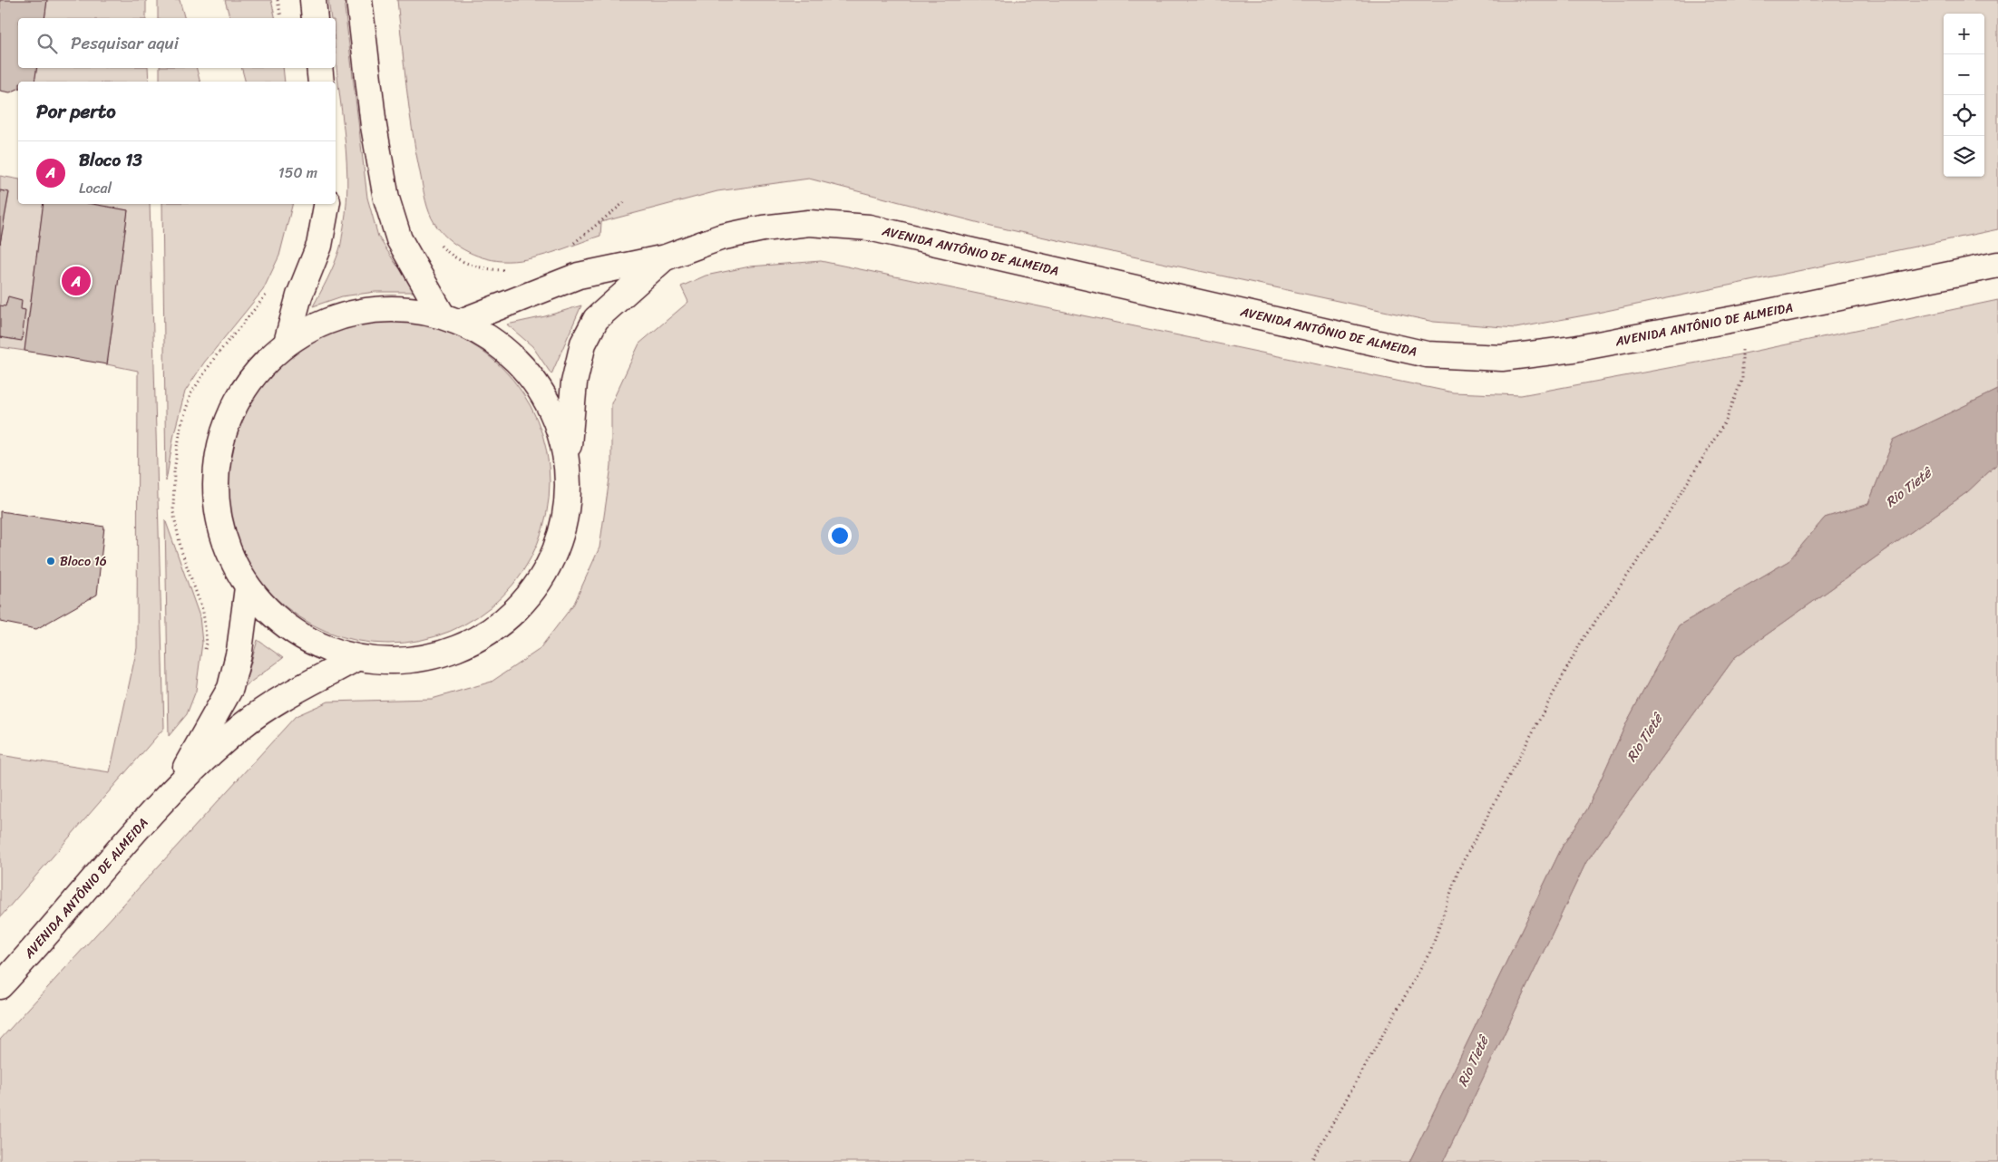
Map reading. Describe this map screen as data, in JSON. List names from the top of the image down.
{
  "streets": {
    "street": ["AVENIDA ANTÔNIO DE ALMEIDA"]
  },
  "water": ["Rio Tietê"],
  "places": ["Bloco 16"],
  "page": {
    "map_buttons": ["+", "−"],
    "search": "Pesquisar aqui",
    "heading": "Por perto",
    "list": [
      {
        "mark": "A",
        "name": "Bloco 13",
        "note": "Local",
        "value": "150 m"
      }
    ],
    "pins": "A"
  }
}
